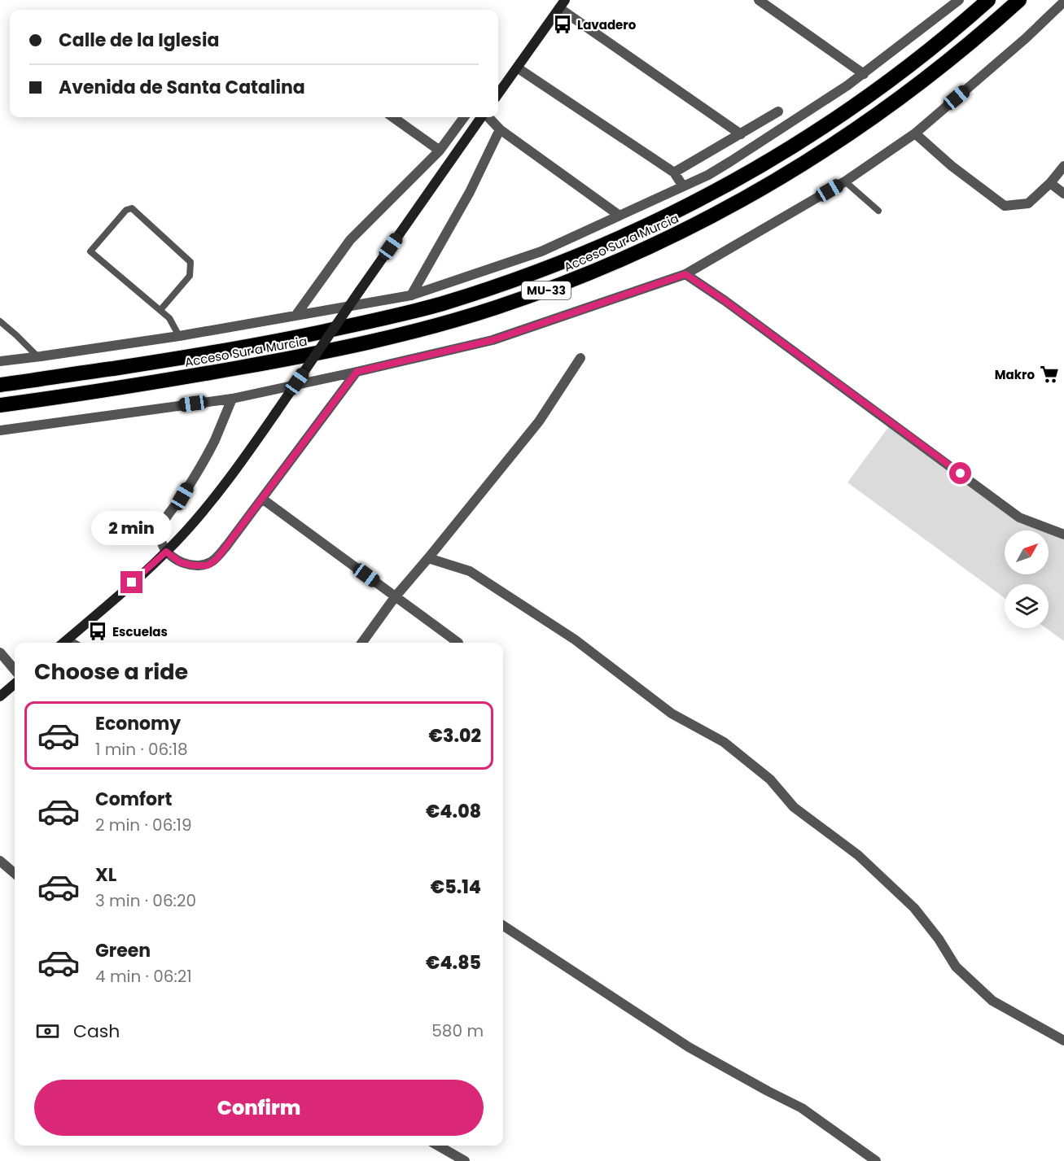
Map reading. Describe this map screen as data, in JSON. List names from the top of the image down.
{
  "streets": {
    "highway": ["Acceso Sur a Murcia", "MU-33"]
  },
  "places": {
    "bus stop": ["Lavadero", "Escuelas"],
    "supermarket": ["Makro"]
  },
  "north": "top right",
  "page": {
    "banner": ["Calle de la Iglesia", "Avenida de Santa Catalina"],
    "bubble": "2 min",
    "heading": "Choose a ride",
    "list": [
      {
        "name": "Economy",
        "note": "1 min · 06:18",
        "value": "€3.02"
      },
      {
        "name": "Comfort",
        "note": "2 min · 06:19",
        "value": "€4.08"
      },
      {
        "name": "XL",
        "note": "3 min · 06:20",
        "value": "€5.14"
      },
      {
        "name": "Green",
        "note": "4 min · 06:21",
        "value": "€4.85"
      }
    ],
    "pay": ["Cash", "580 m"],
    "buttons": "Confirm"
  }
}
